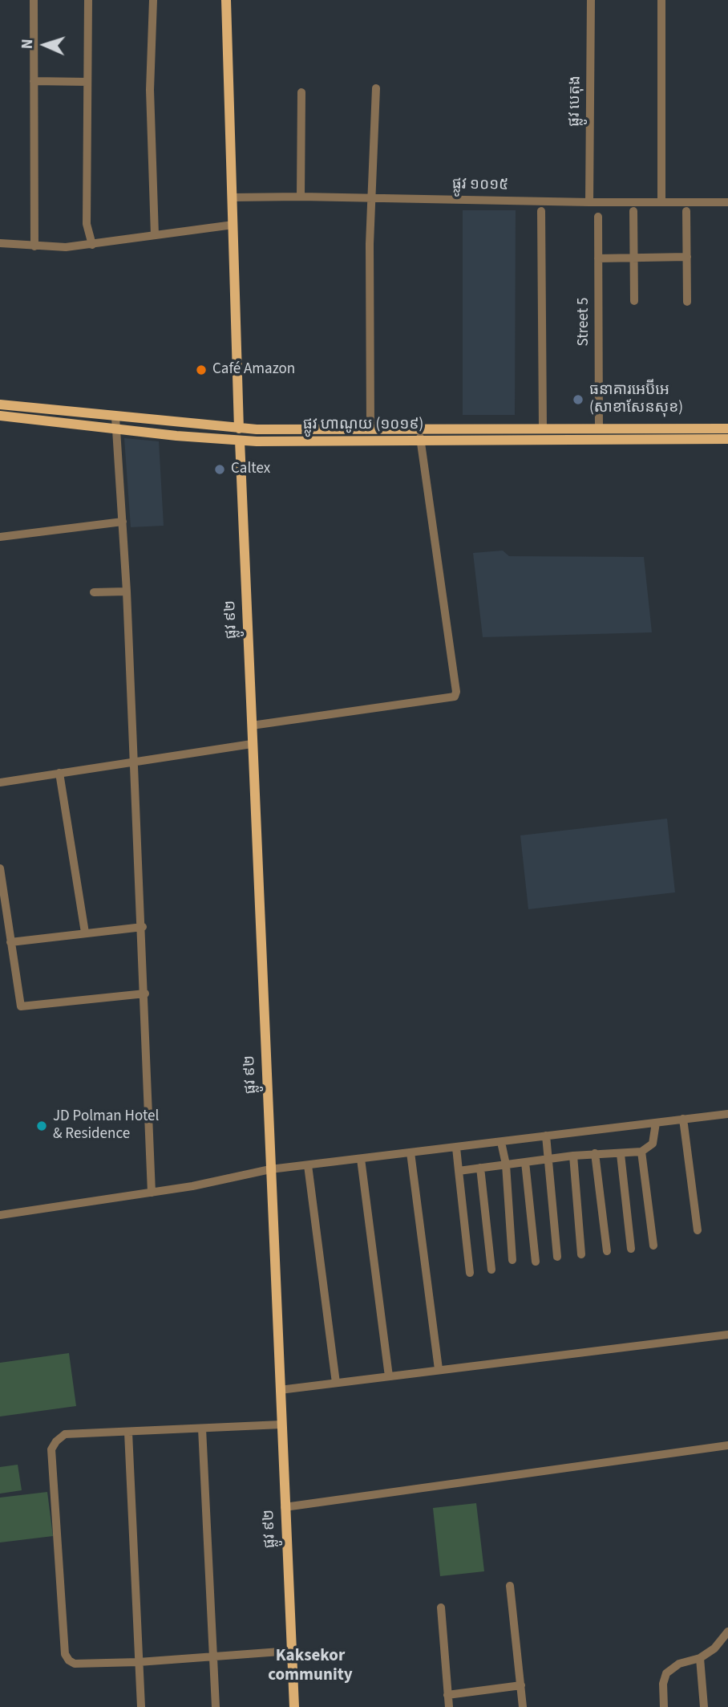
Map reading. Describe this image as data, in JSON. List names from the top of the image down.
{
  "streets": {
    "main road": ["ផ្លូវ ហាណូយ (១០១៩)", "ផ្លូវ ៩២"],
    "street": ["ផ្លូវ បេតុង", "ផ្លូវ ១០១៥", "Street 5"]
  },
  "crossings": [
    ["ផ្លូវ បេតុង", "ផ្លូវ ១០១៥"],
    ["Street 5", "ផ្លូវ ហាណូយ (១០១៩)"],
    ["ផ្លូវ ហាណូយ (១០១៩)", "ផ្លូវ ៩២"]
  ],
  "districts": ["Kaksekor community"],
  "places": [
    "Café Amazon",
    "ធនាគារអេប៊ីអេ (សាខាសែនសុខ)",
    "Caltex",
    "JD Polman Hotel & Residence"
  ],
  "north": "left"
}
